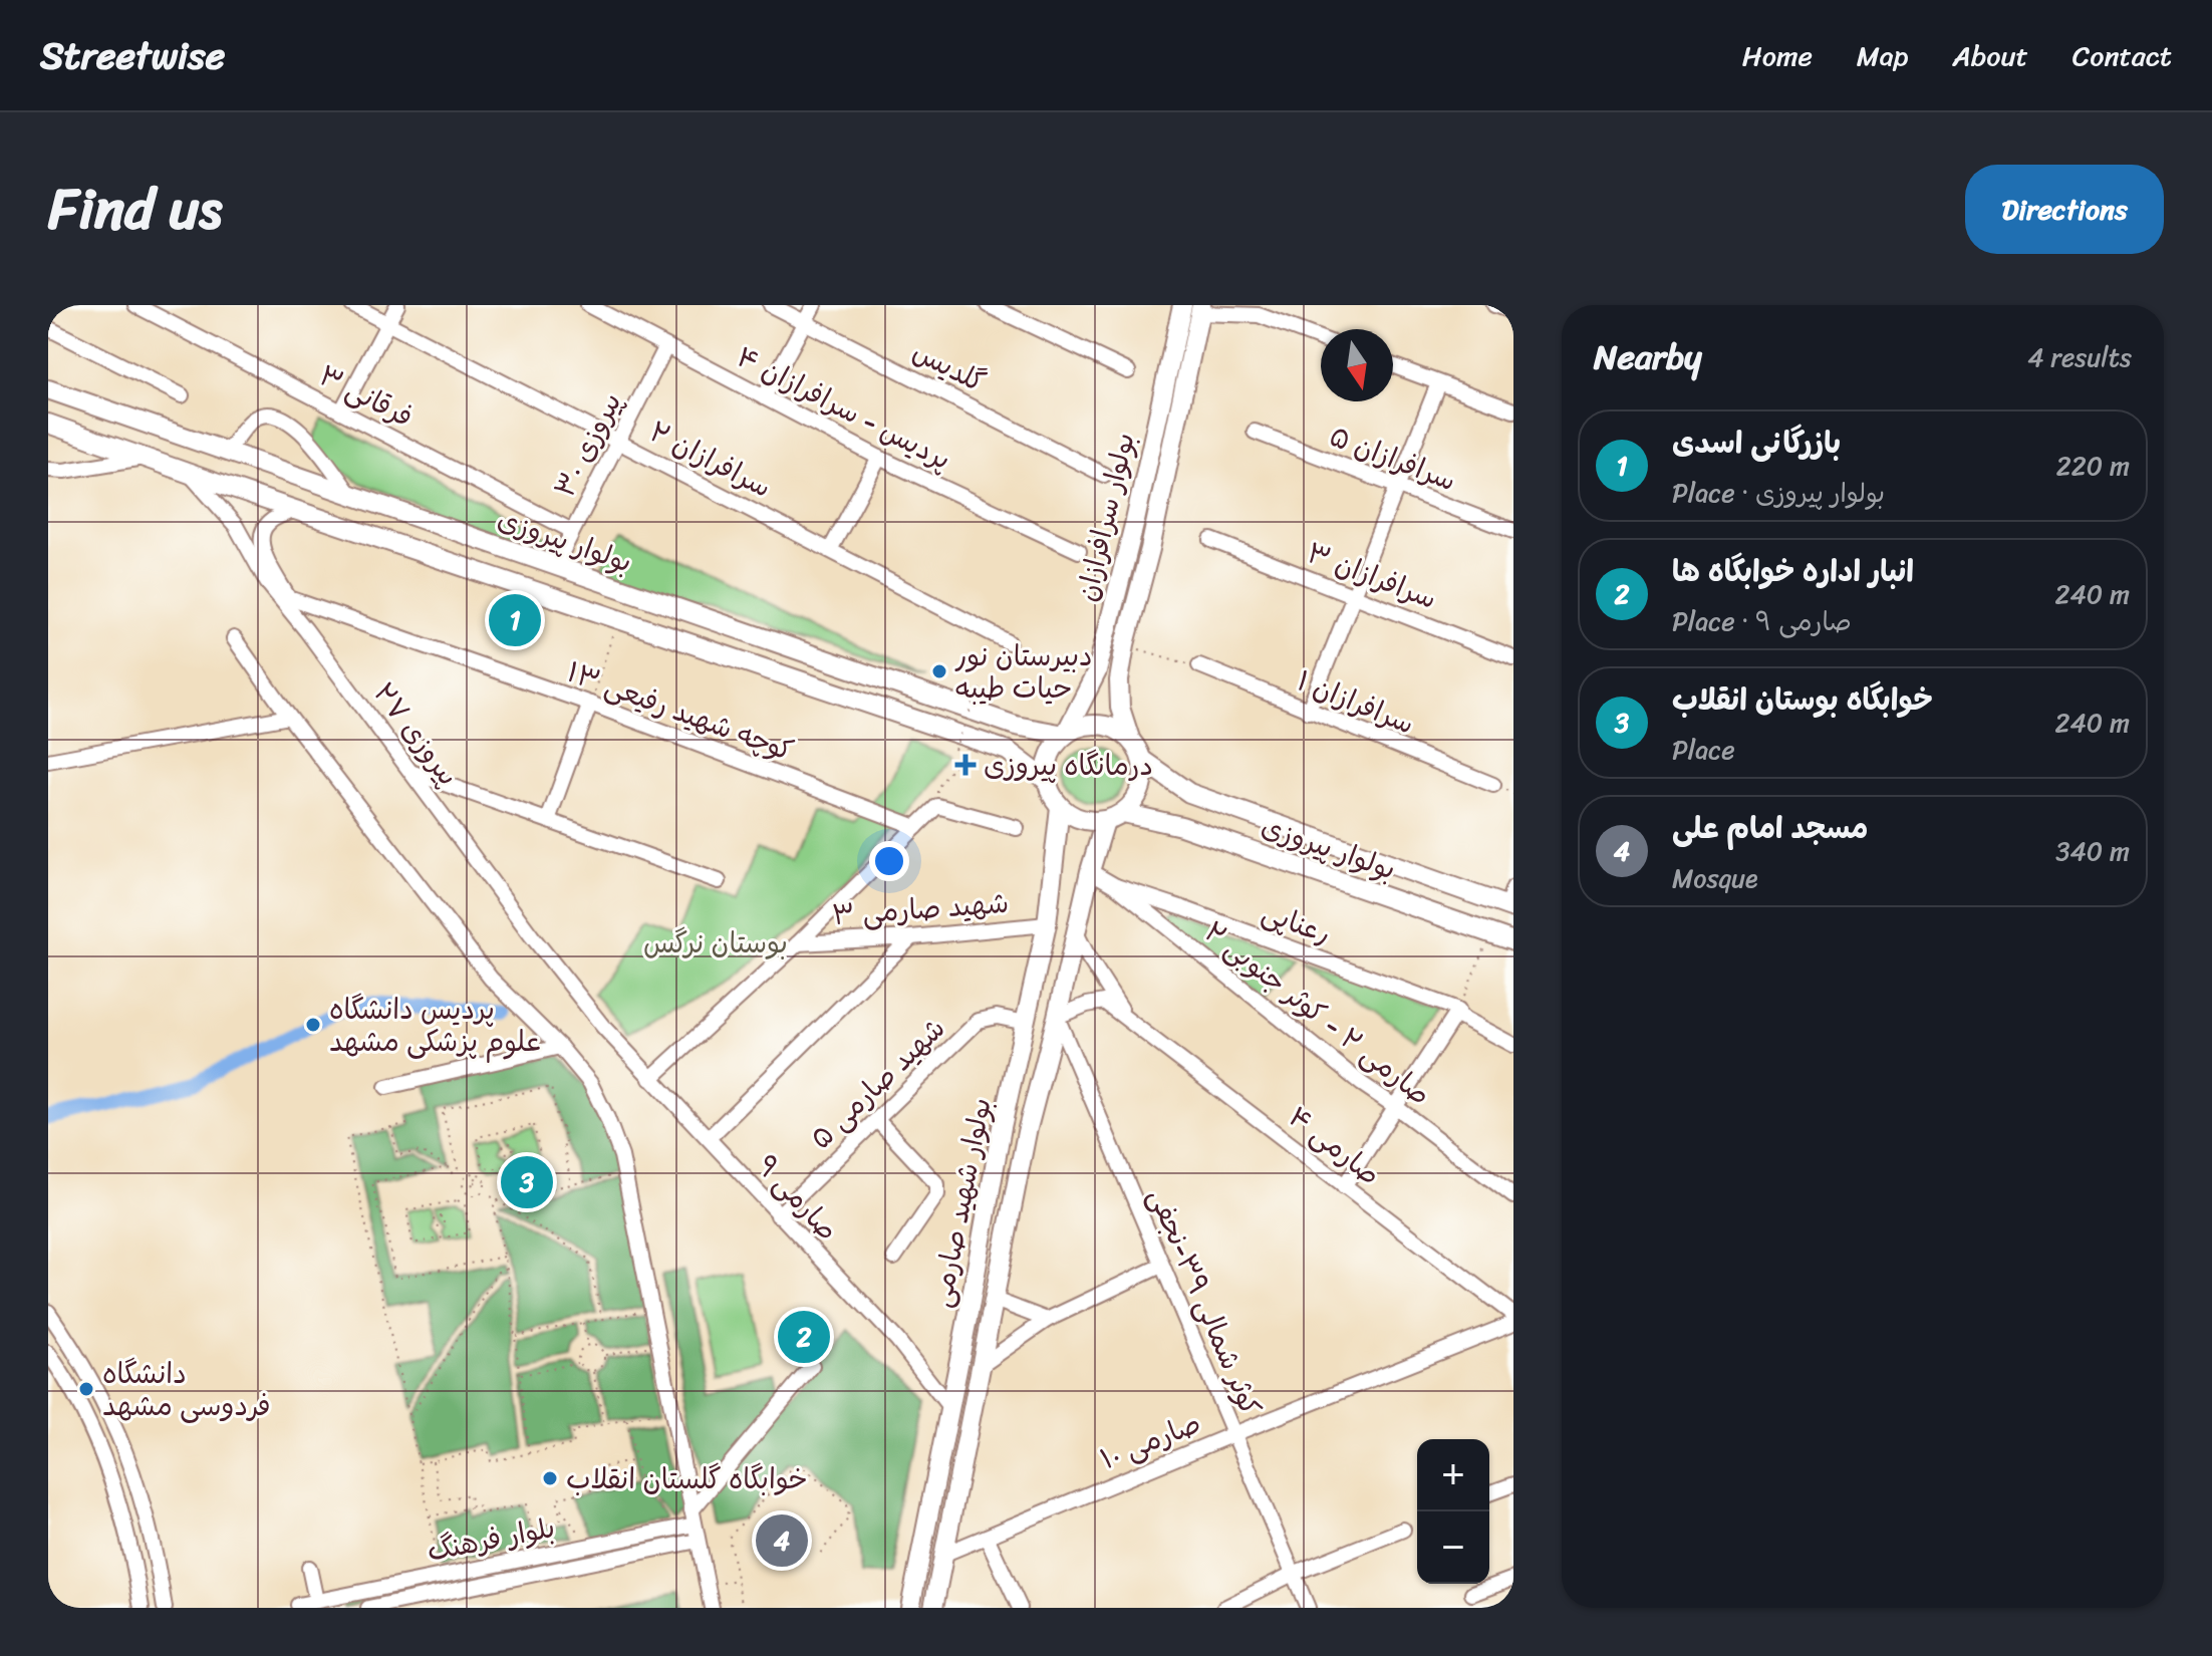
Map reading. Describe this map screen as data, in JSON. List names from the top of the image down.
{
  "streets": {
    "main road": ["بولوار سرافرازان", "بولوار پیروزی", "بولوار شهید صارمی"],
    "street": [
      "گلدیس",
      "فرقانی ۳",
      "پردیس - سرافرازان ۴",
      "پیروزی ۳۰",
      "سرافرازان ۵",
      "سرافرازان ۲",
      "سرافرازان ۳",
      "سرافرازان ۱",
      "کوچه شهید رفیعی ۱۳",
      "پیروزی ۲۷",
      "شهید صارمی ۳",
      "رعناپی",
      "صارمی ۲ - کوثر جنوبی ۲",
      "شهید صارمی ۵",
      "صارمی ۴",
      "صارمی ۹",
      "کوثر شمالی ۳۹-نجفی",
      "صارمی ۱۰",
      "بلوار فرهنگ"
    ]
  },
  "crossings": [
    ["فرقانی ۳", "پیروزی ۳۰"],
    ["پردیس - سرافرازان ۴", "پیروزی ۳۰"],
    ["پیروزی ۳۰", "سرافرازان ۲"],
    ["پیروزی ۳۰", "بولوار پیروزی"],
    ["بولوار سرافرازان", "بولوار پیروزی"],
    ["بولوار سرافرازان", "بولوار شهید صارمی"],
    ["بولوار پیروزی", "پیروزی ۲۷"],
    ["بولوار پیروزی", "بولوار شهید صارمی"],
    ["پیروزی ۲۷", "صارمی ۹"],
    ["شهید صارمی ۳", "بولوار شهید صارمی"],
    ["رعناپی", "صارمی ۲ - کوثر جنوبی ۲"],
    ["صارمی ۲ - کوثر جنوبی ۲", "بولوار شهید صارمی"],
    ["شهید صارمی ۵", "صارمی ۹"],
    ["شهید صارمی ۵", "بولوار شهید صارمی"],
    ["صارمی ۹", "بولوار شهید صارمی"],
    ["بولوار شهید صارمی", "کوثر شمالی ۳۹-نجفی"],
    ["بولوار شهید صارمی", "صارمی ۱۰"],
    ["کوثر شمالی ۳۹-نجفی", "صارمی ۱۰"]
  ],
  "parks": ["بوستان نرگس"],
  "places": {
    "other": [
      "دبیرستان نور حیات طیبه",
      "پردیس دانشگاه علوم پزشکی مشهد",
      "دانشگاه فردوسی مشهد",
      "خوابگاه گلستان انقلاب"
    ],
    "health": ["درمانگاه پیروزی"]
  },
  "north": "bottom",
  "page": {
    "header": "Streetwise",
    "nav": [
      "Home",
      "Map",
      "About",
      "Contact"
    ],
    "title": "Find us",
    "buttons": "Directions",
    "heading": ["Nearby", "4 results"],
    "list": [
      {
        "mark": "1",
        "name": "بازرگانی اسدی",
        "note": "Place · بولوار پیروزی",
        "value": "220 m"
      },
      {
        "mark": "2",
        "name": "انبار اداره خوابگاه ها",
        "note": "Place · صارمی ۹",
        "value": "240 m"
      },
      {
        "mark": "3",
        "name": "خوابگاه بوستان انقلاب",
        "note": "Place",
        "value": "240 m"
      },
      {
        "mark": "4",
        "name": "مسجد امام علی",
        "note": "Mosque",
        "value": "340 m"
      }
    ],
    "pins": [
      "1",
      "3",
      "2",
      "4"
    ],
    "map_buttons": ["+", "−"]
  }
}
